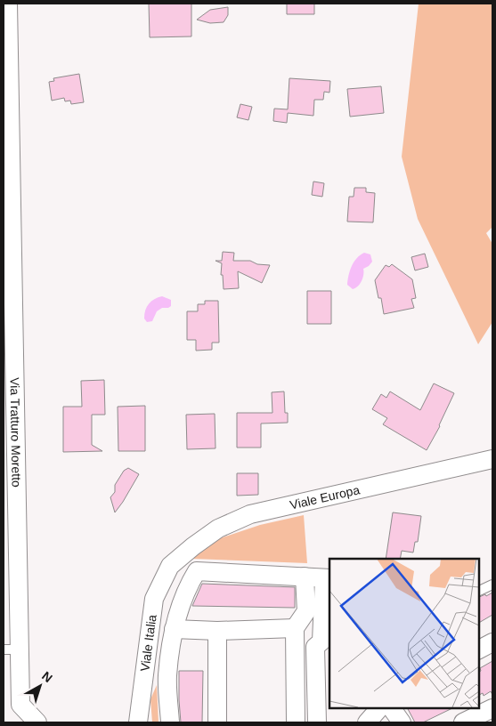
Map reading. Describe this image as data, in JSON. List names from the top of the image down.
{
  "streets": {
    "street": ["Via Tratturo Moretto", "Viale Europa", "Viale Italia"]
  },
  "crossings": [
    ["Viale Europa", "Viale Italia"]
  ],
  "north": "top right"
}
